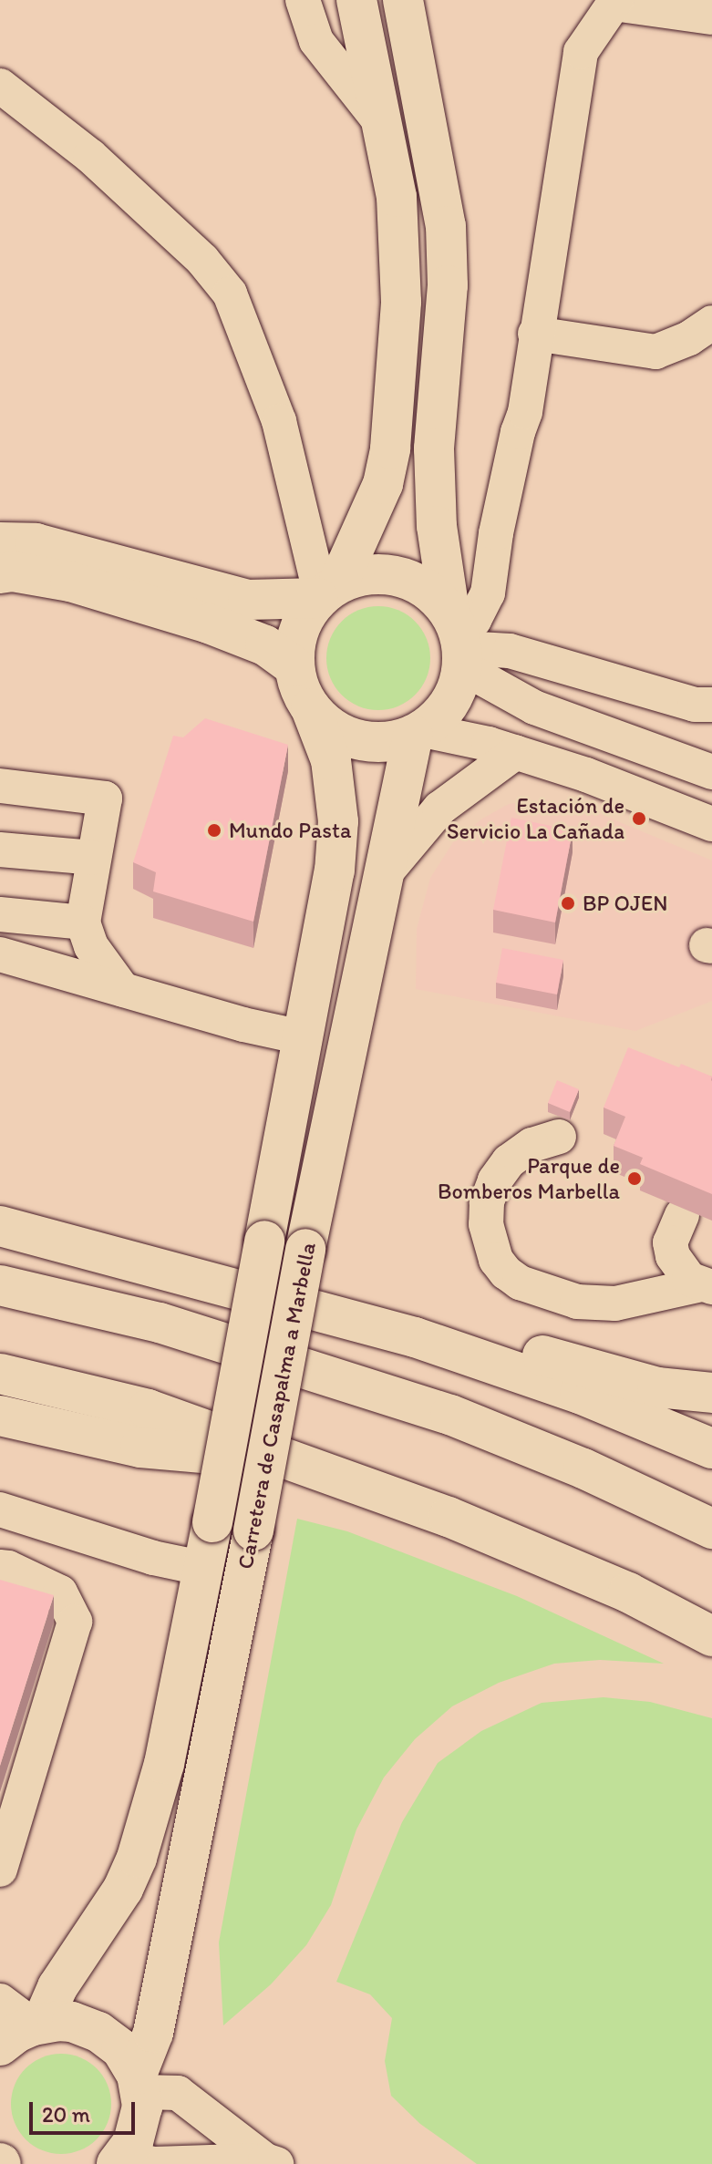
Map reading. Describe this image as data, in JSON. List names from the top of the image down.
{
  "streets": {
    "main road": ["Carretera de Casapalma a Marbella"]
  },
  "places": [
    "Estación de Servicio La Cañada",
    "Mundo Pasta",
    "BP OJEN",
    "Parque de Bomberos Marbella"
  ],
  "scale_bar": "20 m"
}
